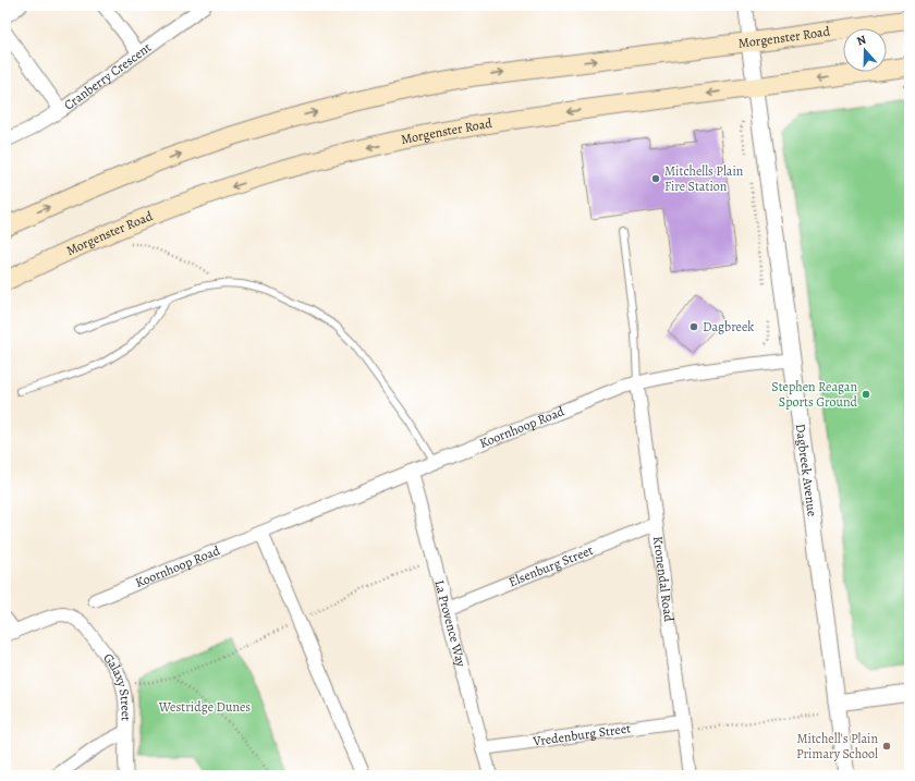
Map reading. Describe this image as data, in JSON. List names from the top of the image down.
{
  "streets": {
    "main road": ["Morgenster Road"],
    "street": [
      "Cranberry Crescent",
      "Koornhoop Road",
      "Dagbreek Avenue",
      "Elsenburg Street",
      "Kronendal Road",
      "La Provence Way",
      "Galaxy Street",
      "Vredenburg Street"
    ]
  },
  "crossings": [
    ["Morgenster Road", "Dagbreek Avenue"],
    ["Koornhoop Road", "Dagbreek Avenue"],
    ["Koornhoop Road", "Kronendal Road"],
    ["Koornhoop Road", "La Provence Way"],
    ["Elsenburg Street", "Kronendal Road"],
    ["Elsenburg Street", "La Provence Way"],
    ["Kronendal Road", "Vredenburg Street"],
    ["La Provence Way", "Vredenburg Street"]
  ],
  "parks": ["Westridge Dunes"],
  "places": [
    "Mitchells Plain Fire Station",
    "Dagbreek",
    "Stephen Reagan Sports Ground",
    "Mitchell's Plain Primary School"
  ],
  "north": "top"
}
